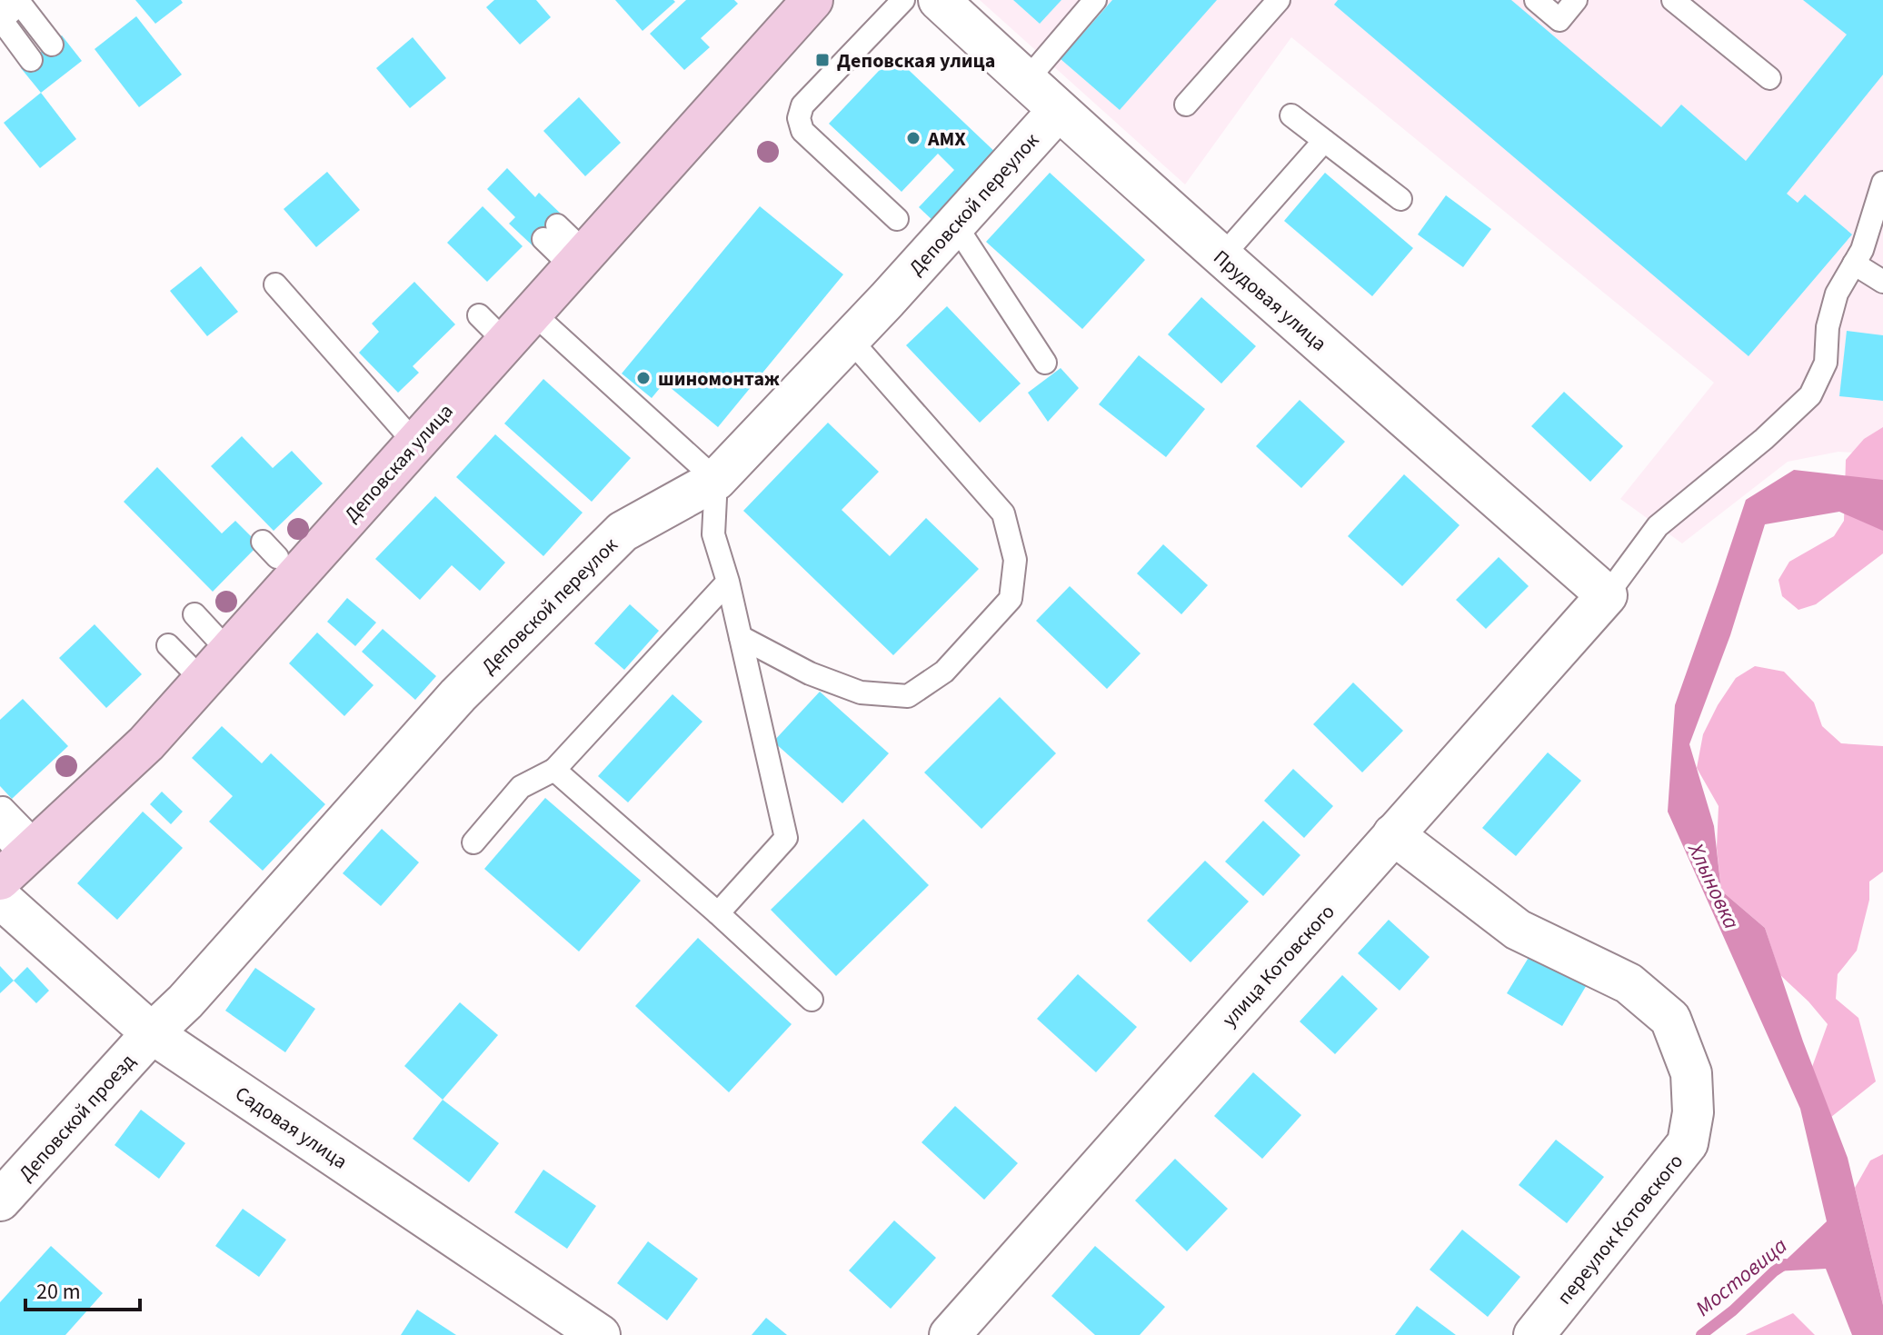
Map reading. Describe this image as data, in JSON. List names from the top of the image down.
{
  "streets": {
    "main road": ["Деповская улица"],
    "street": [
      "Деповской переулок",
      "Прудовая улица",
      "улица Котовского",
      "Деповской проезд",
      "Садовая улица",
      "переулок Котовского"
    ]
  },
  "crossings": [
    ["Деповской переулок", "Прудовая улица"],
    ["Деповской переулок", "Деповской проезд"],
    ["Деповской переулок", "Садовая улица"],
    ["Прудовая улица", "улица Котовского"],
    ["улица Котовского", "переулок Котовского"],
    ["Деповской проезд", "Садовая улица"]
  ],
  "water": ["Хлыновка", "Мостовица"],
  "places": {
    "transit": ["Деповская улица"],
    "other": ["AMX", "шиномонтаж"]
  },
  "scale_bar": "20 m"
}
